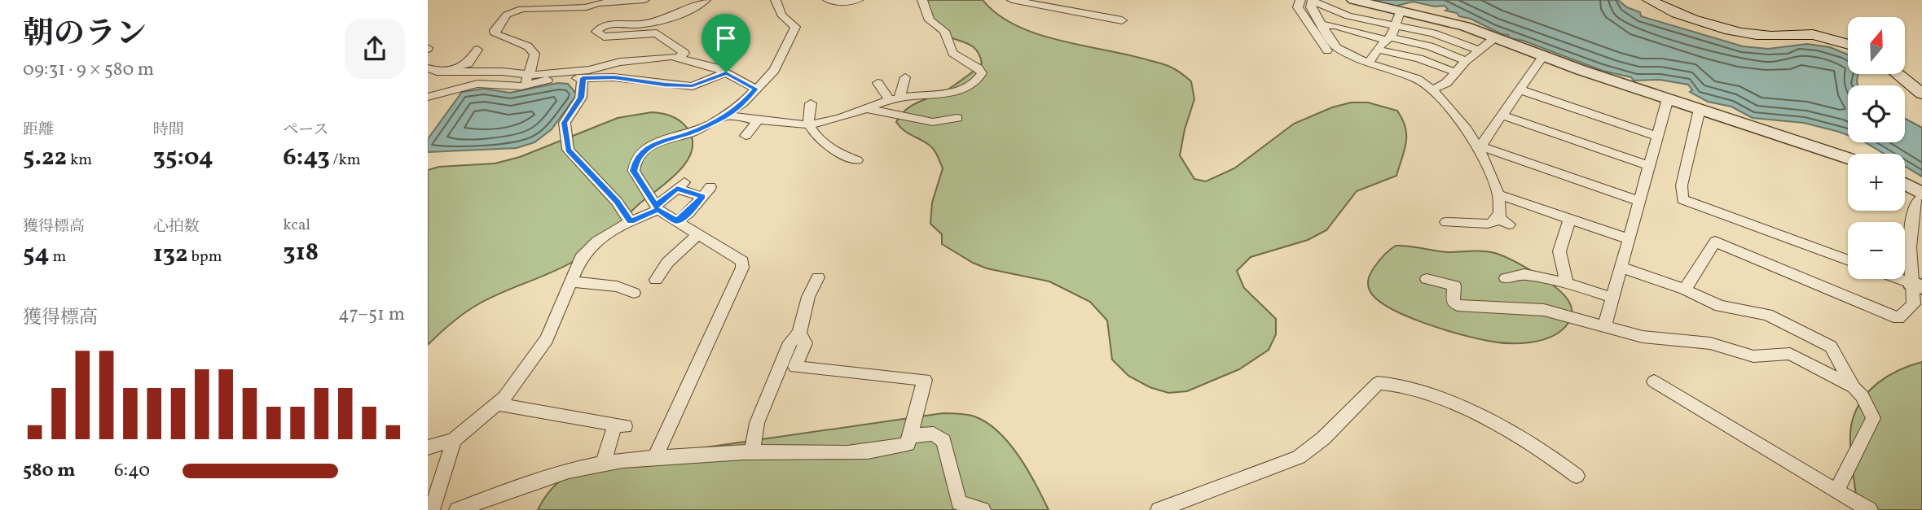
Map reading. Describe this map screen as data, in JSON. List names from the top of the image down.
{
  "north": "top",
  "page": {
    "heading": ["朝のラン", "09:31 · 9 × 580 m"],
    "map_buttons": ["+", "−"],
    "stats": [
      ["距離", "5.22 km"],
      ["時間", "35:04"],
      ["ペース", "6:43 /km"],
      ["獲得標高", "54 m"],
      ["心拍数", "132 bpm"],
      ["kcal", "318"]
    ],
    "chart": ["獲得標高", "47–51 m"],
    "list": [
      {
        "name": "580 m",
        "note": "6:40"
      }
    ]
  }
}
